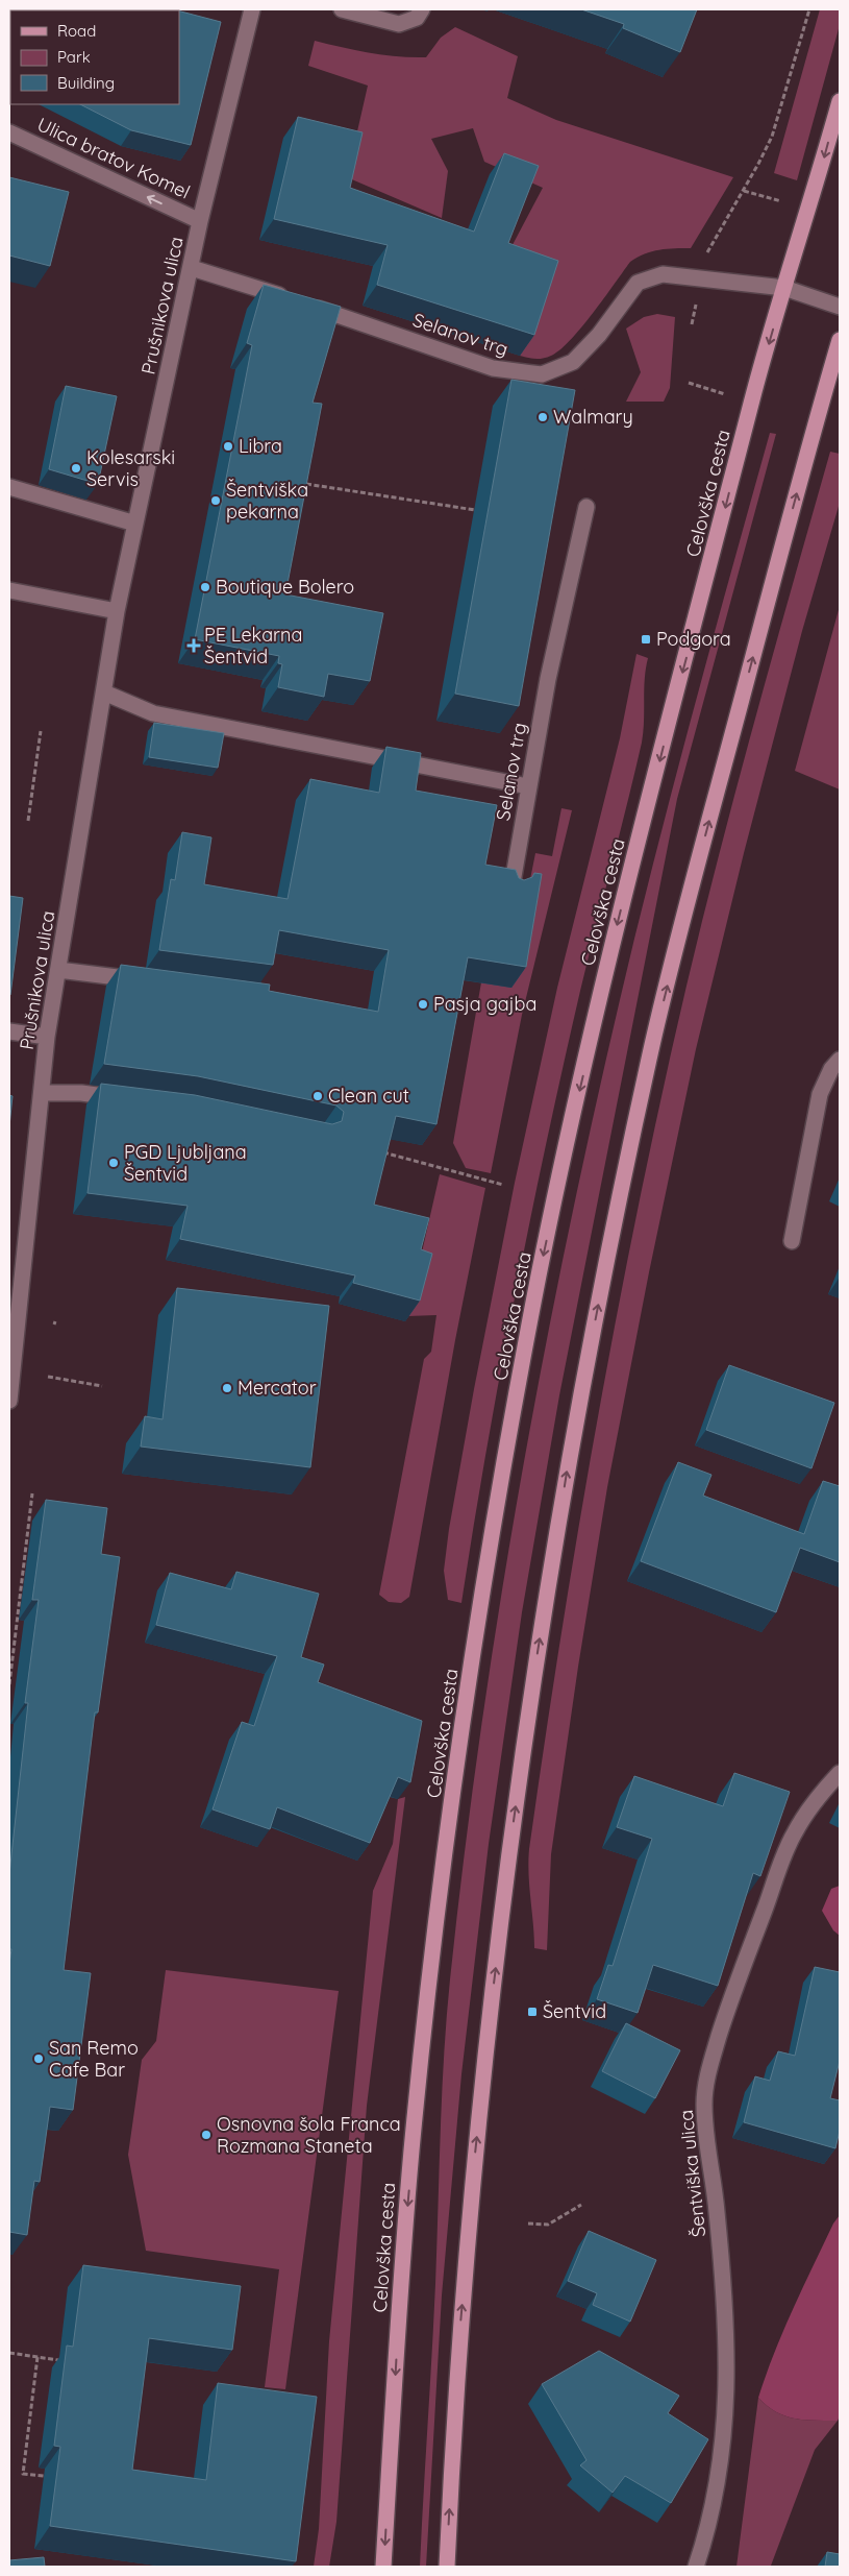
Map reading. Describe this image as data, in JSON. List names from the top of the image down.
{
  "streets": {
    "main road": ["Celovška cesta"],
    "street": [
      "Ulica bratov Komel",
      "Prušnikova ulica",
      "Selanov trg",
      "Šentviška ulica"
    ]
  },
  "crossings": [
    ["Ulica bratov Komel", "Prušnikova ulica"],
    ["Prušnikova ulica", "Selanov trg"],
    ["Selanov trg", "Celovška cesta"]
  ],
  "one_way": ["Ulica bratov Komel"],
  "places": {
    "other": [
      "Walmary",
      "Libra",
      "Kolesarski Servis",
      "Šentviška pekarna",
      "Boutique Bolero",
      "Pasja gajba",
      "Clean cut",
      "PGD Ljubljana Šentvid",
      "Mercator",
      "San Remo Cafe Bar",
      "Osnovna šola Franca Rozmana Staneta"
    ],
    "transit": ["Podgora", "Šentvid"],
    "health": ["PE Lekarna Šentvid"]
  },
  "legend": ["Road", "Park", "Building"]
}
